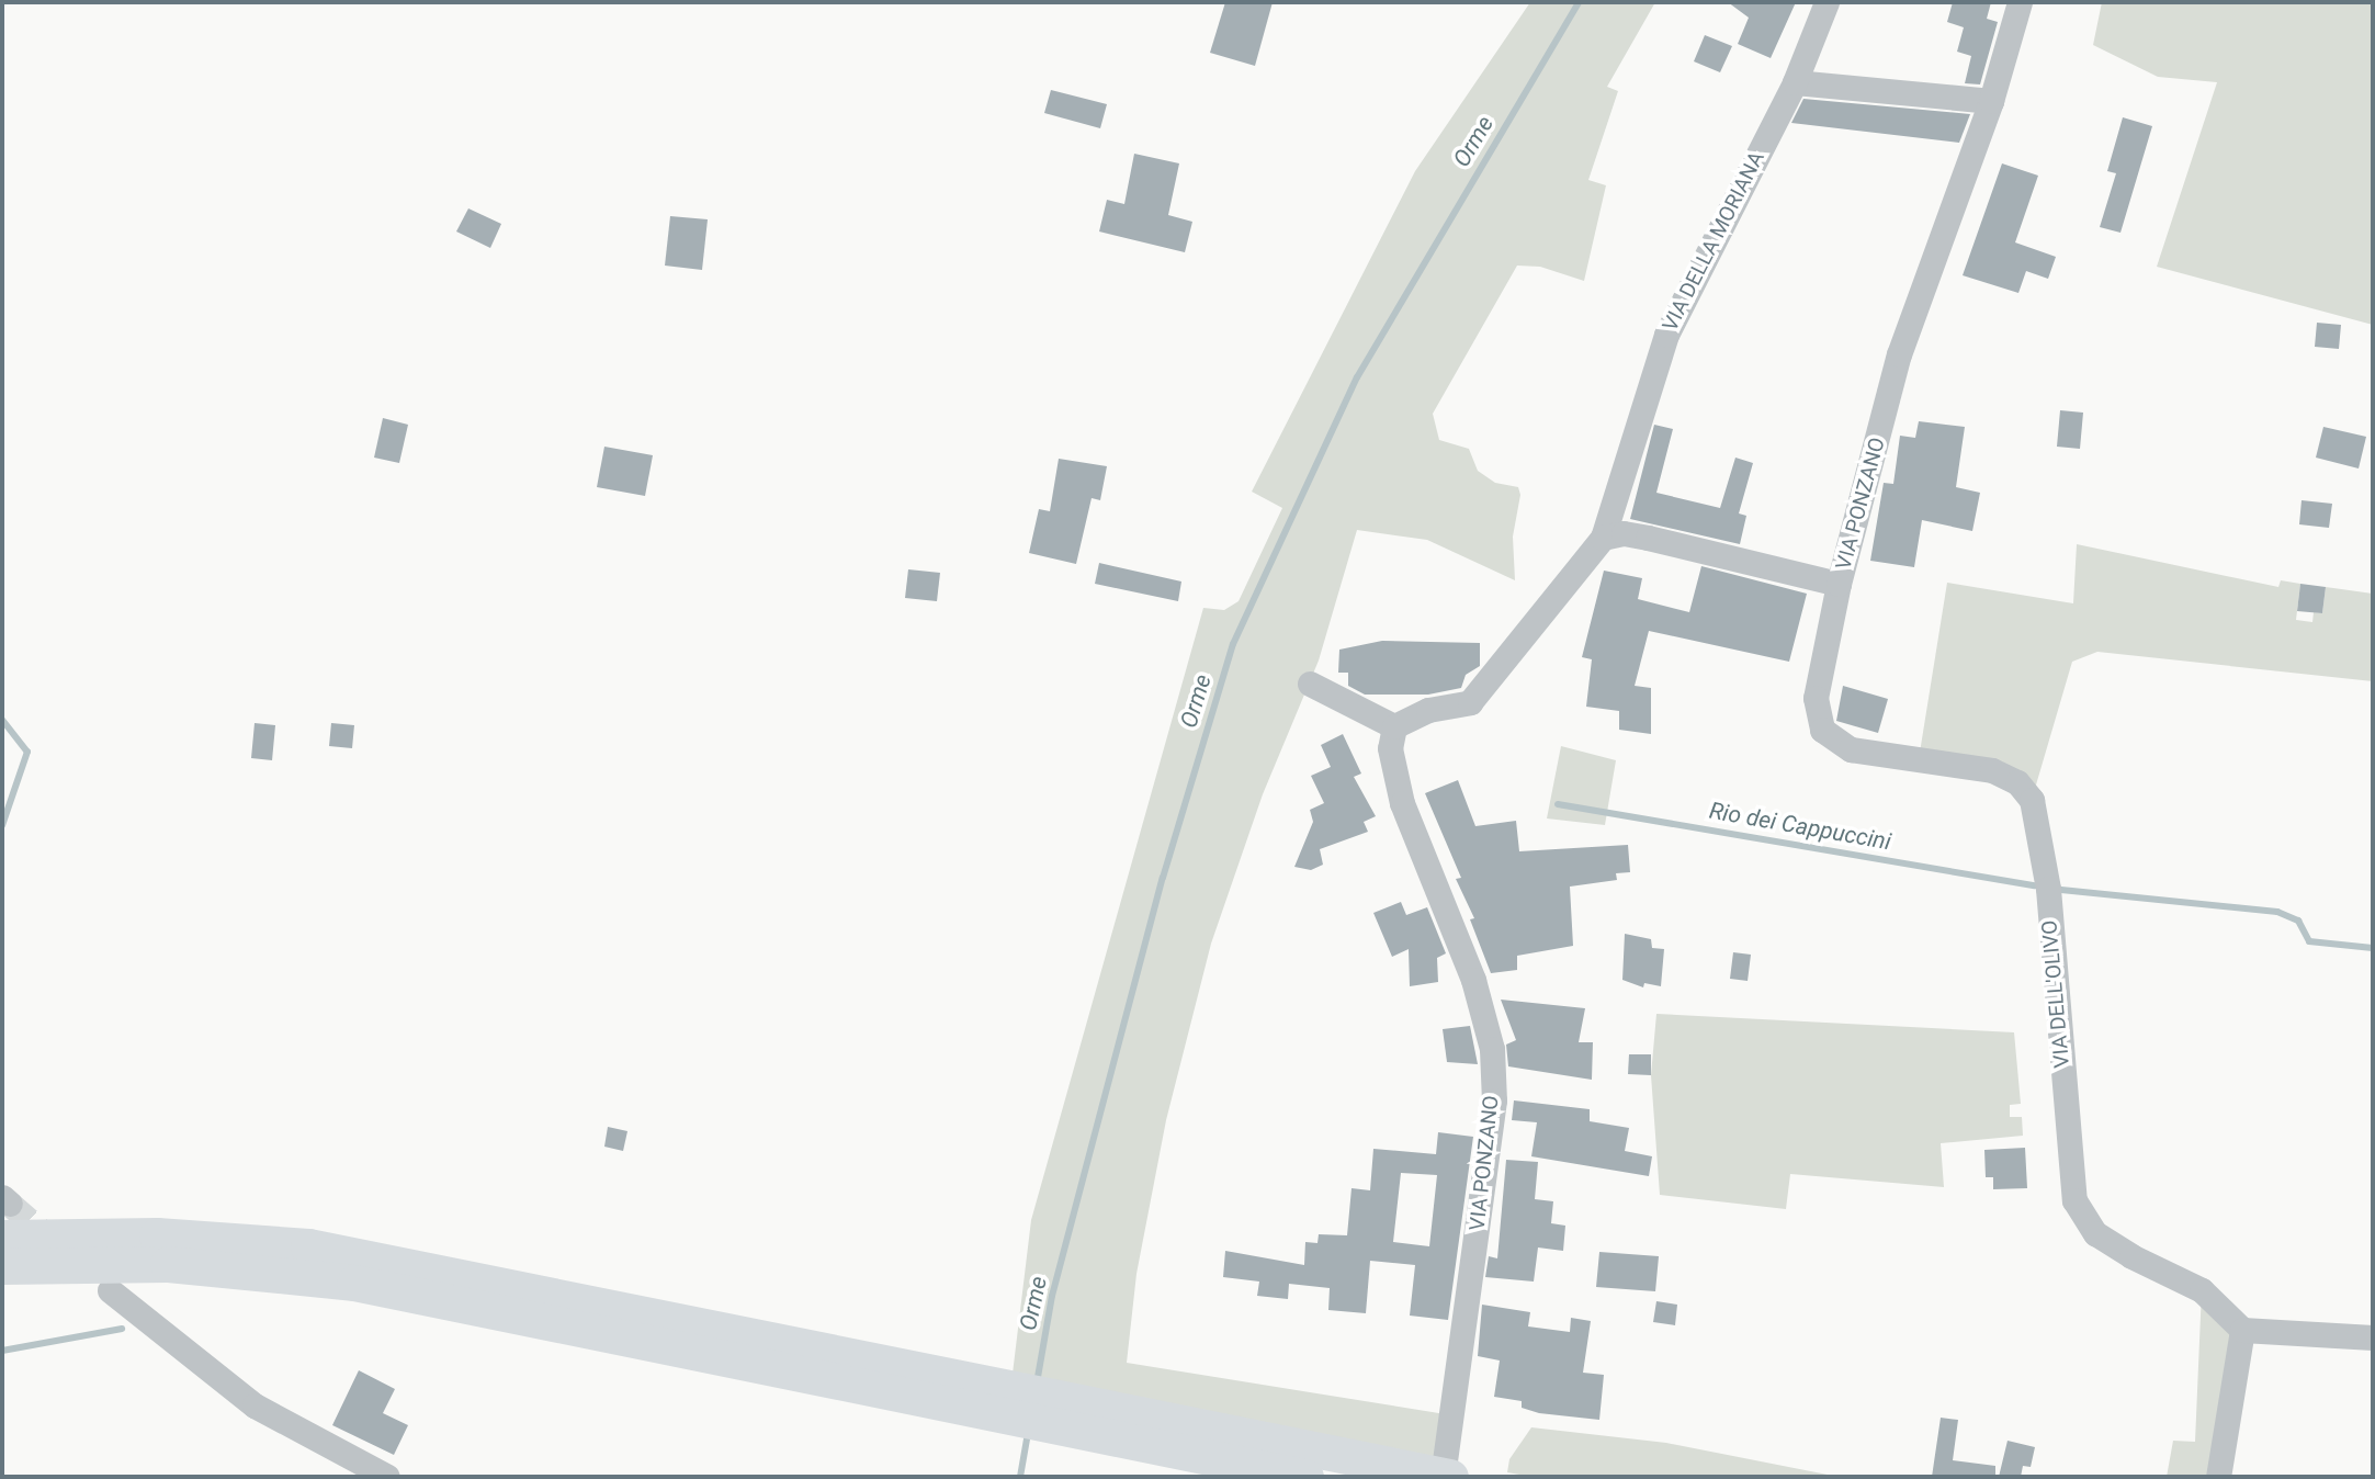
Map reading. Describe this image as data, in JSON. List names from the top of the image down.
{
  "streets": {
    "street": ["VIA DELLA MORIANA", "VIA PONZANO", "VIA DELL'OLIVO"]
  },
  "crossings": [
    ["VIA DELLA MORIANA", "VIA PONZANO"],
    ["VIA PONZANO", "VIA DELL'OLIVO"]
  ],
  "water": ["Orme", "Rio dei Cappuccini"]
}
